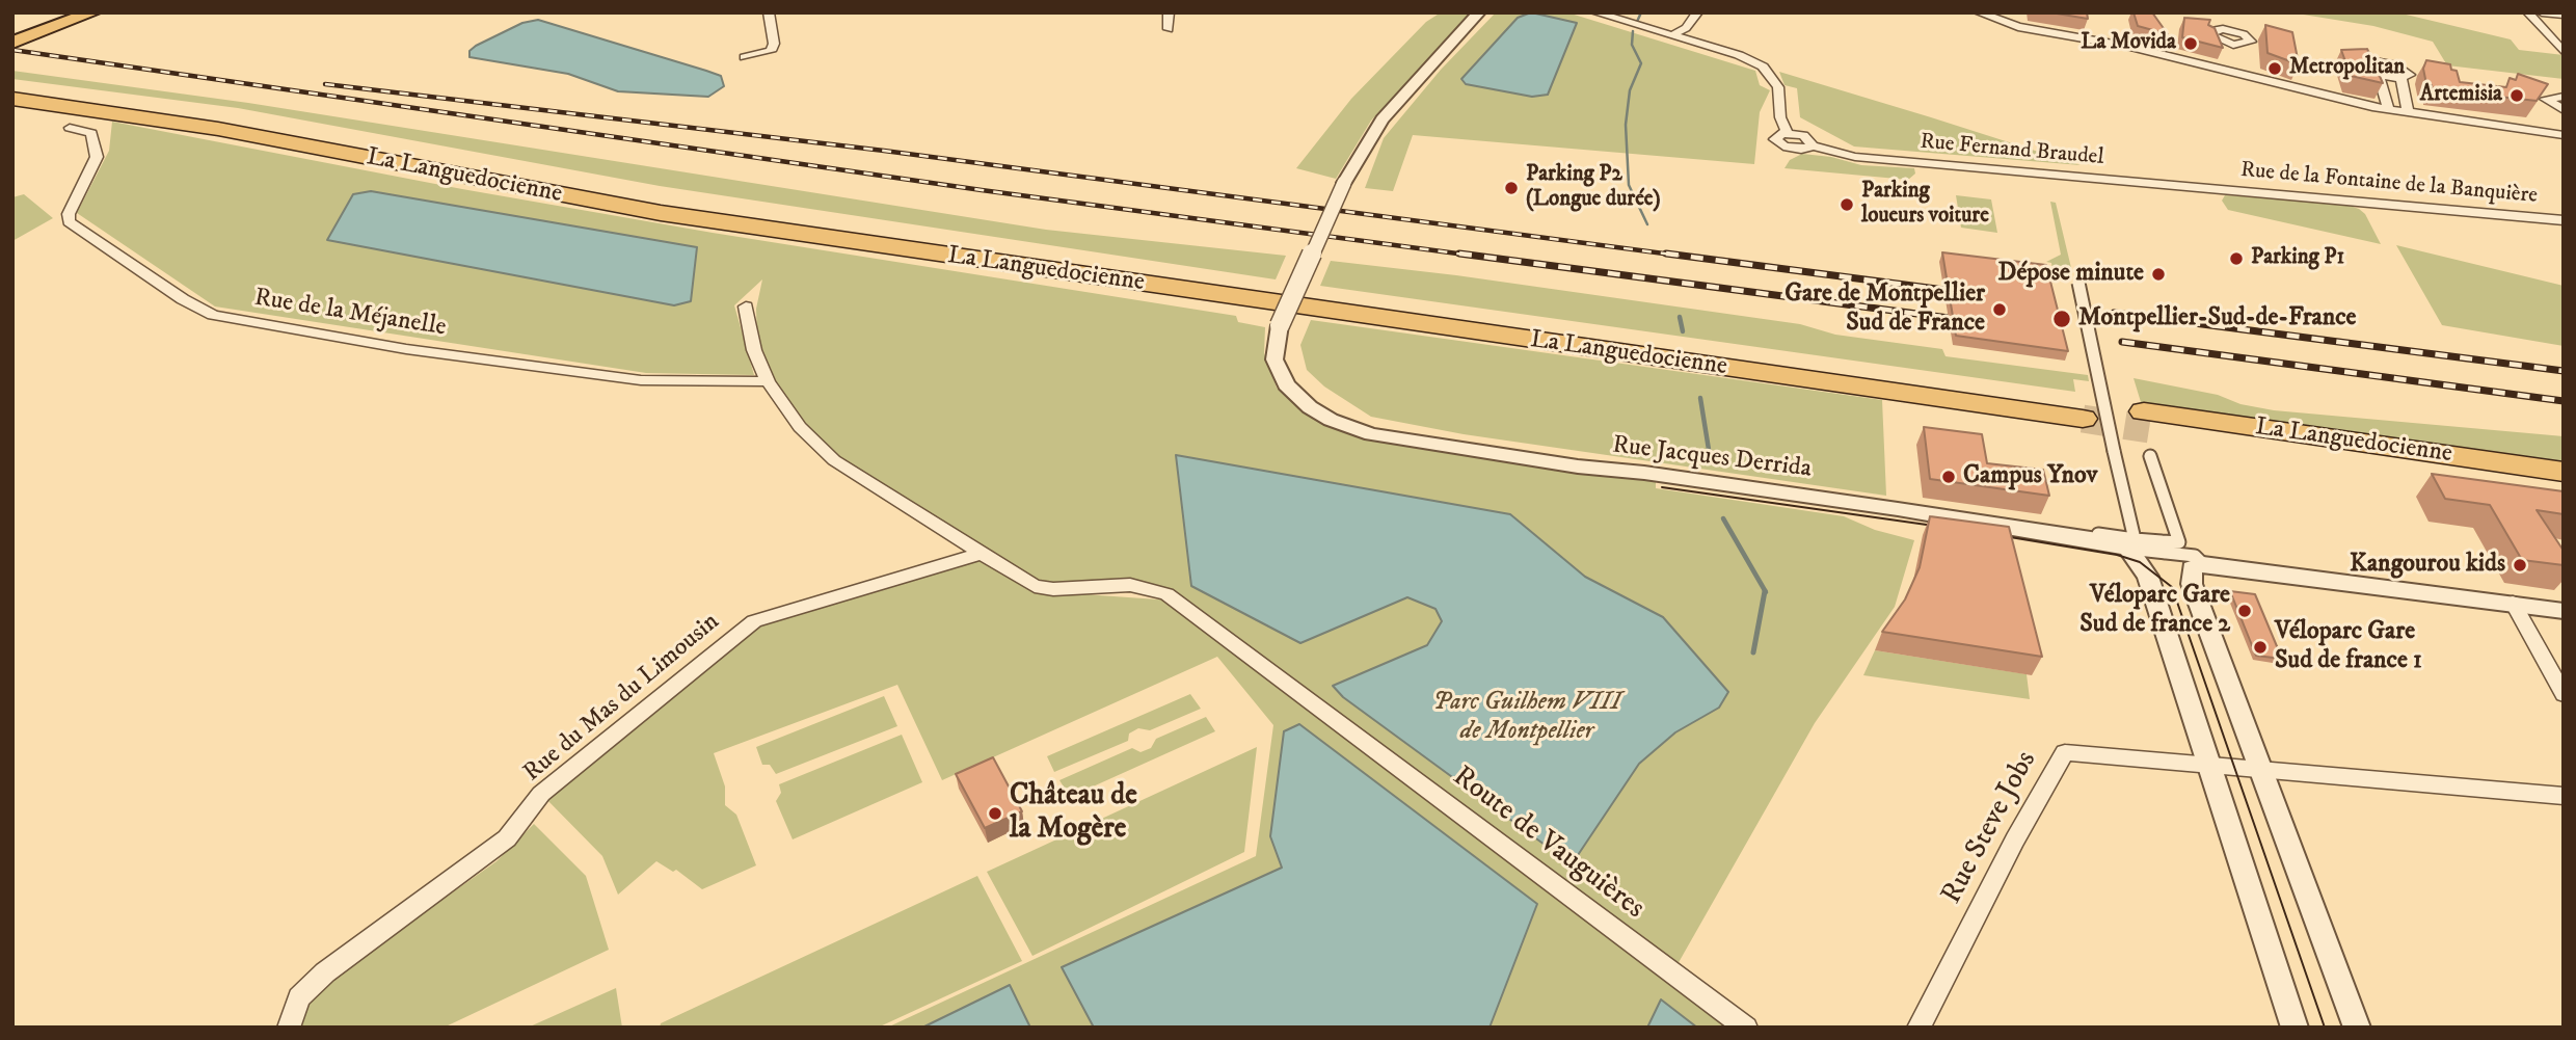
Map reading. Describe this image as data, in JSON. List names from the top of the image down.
{
  "streets": {
    "highway": ["La Languedocienne"],
    "street": [
      "Rue Fernand Braudel",
      "Rue de la Fontaine de la Banquière",
      "Rue de la Méjanelle",
      "Rue Jacques Derrida",
      "Rue du Mas du Limousin",
      "Rue Steve Jobs",
      "Route de Vauguières"
    ]
  },
  "crossings": [
    ["Rue Fernand Braudel", "Rue de la Fontaine de la Banquière"],
    ["Rue de la Méjanelle", "Route de Vauguières"],
    ["Rue du Mas du Limousin", "Route de Vauguières"]
  ],
  "parks": ["Parc Guilhem VIII de Montpellier"],
  "places": [
    "La Movida",
    "Metropolitan",
    "Artemisia",
    "Parking P2 (Longue durée)",
    "Parking loueurs voiture",
    "Parking P1",
    "Dépose minute",
    "Gare de Montpellier Sud de France",
    "Montpellier-Sud-de-France",
    "Campus Ynov",
    "Kangourou kids",
    "Véloparc Gare Sud de france 2",
    "Véloparc Gare Sud de france 1",
    "Château de la Mogère"
  ]
}
